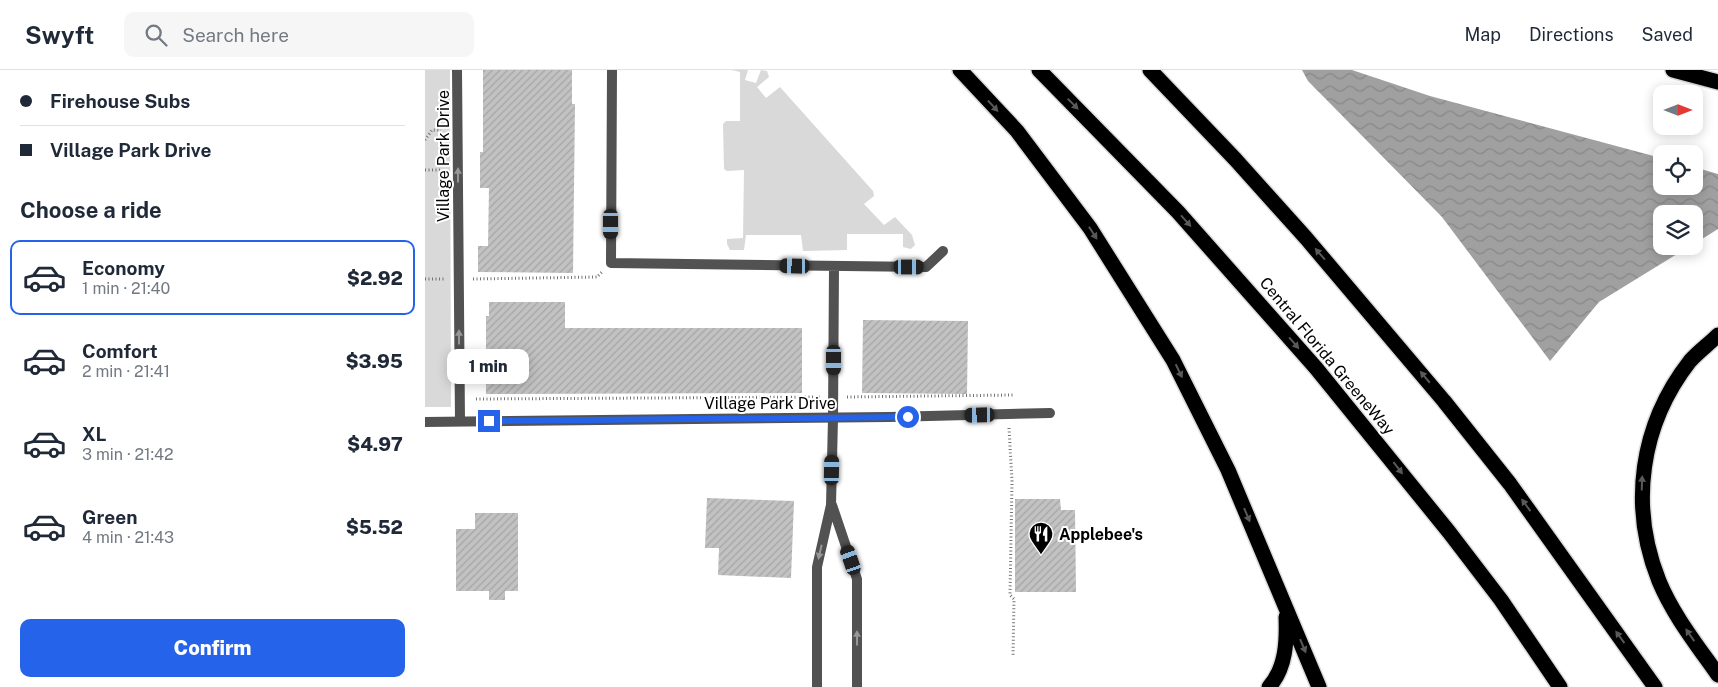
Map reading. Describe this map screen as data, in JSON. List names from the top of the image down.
{
  "streets": {
    "highway": ["Central Florida GreeneWay"],
    "street": ["Village Park Drive"]
  },
  "one_way": ["Village Park Drive"],
  "places": {
    "restaurant": ["Applebee's"]
  },
  "north": "right",
  "page": {
    "header": "Swyft",
    "search": "Search here",
    "nav": ["Map", "Directions", "Saved"],
    "banner": ["Firehouse Subs", "Village Park Drive"],
    "heading": "Choose a ride",
    "list": [
      {
        "name": "Economy",
        "note": "1 min · 21:40",
        "value": "$2.92"
      },
      {
        "name": "Comfort",
        "note": "2 min · 21:41",
        "value": "$3.95"
      },
      {
        "name": "XL",
        "note": "3 min · 21:42",
        "value": "$4.97"
      },
      {
        "name": "Green",
        "note": "4 min · 21:43",
        "value": "$5.52"
      }
    ],
    "bubble": "1 min",
    "buttons": "Confirm"
  }
}
